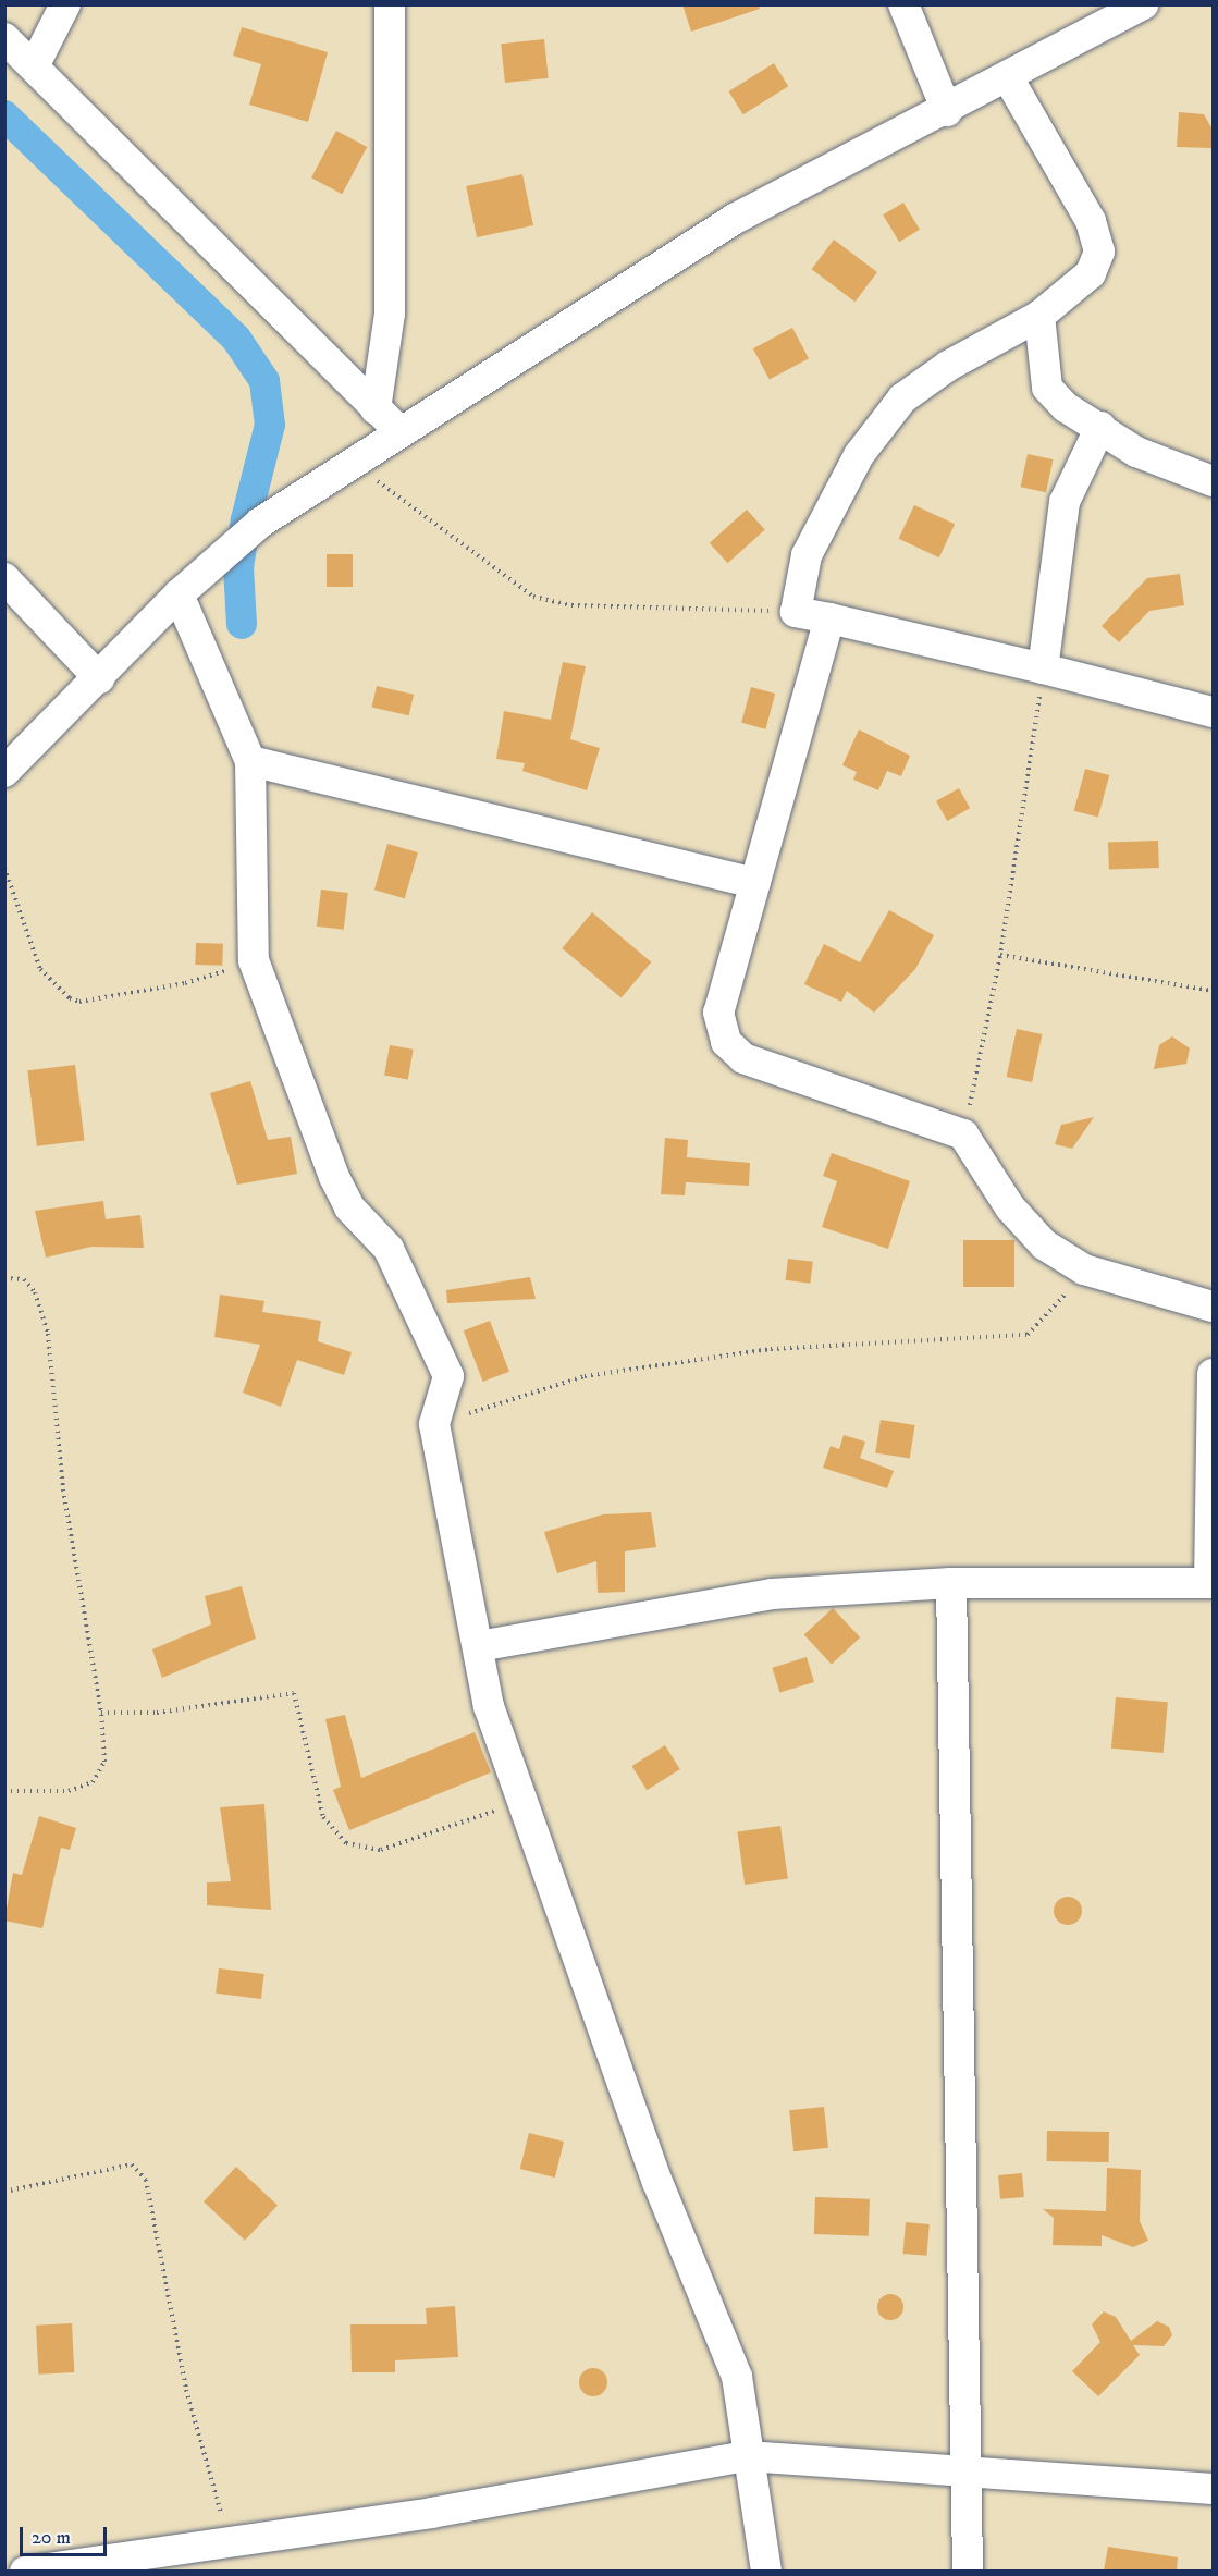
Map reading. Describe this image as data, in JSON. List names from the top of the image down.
{
  "scale_bar": "20 m"
}
